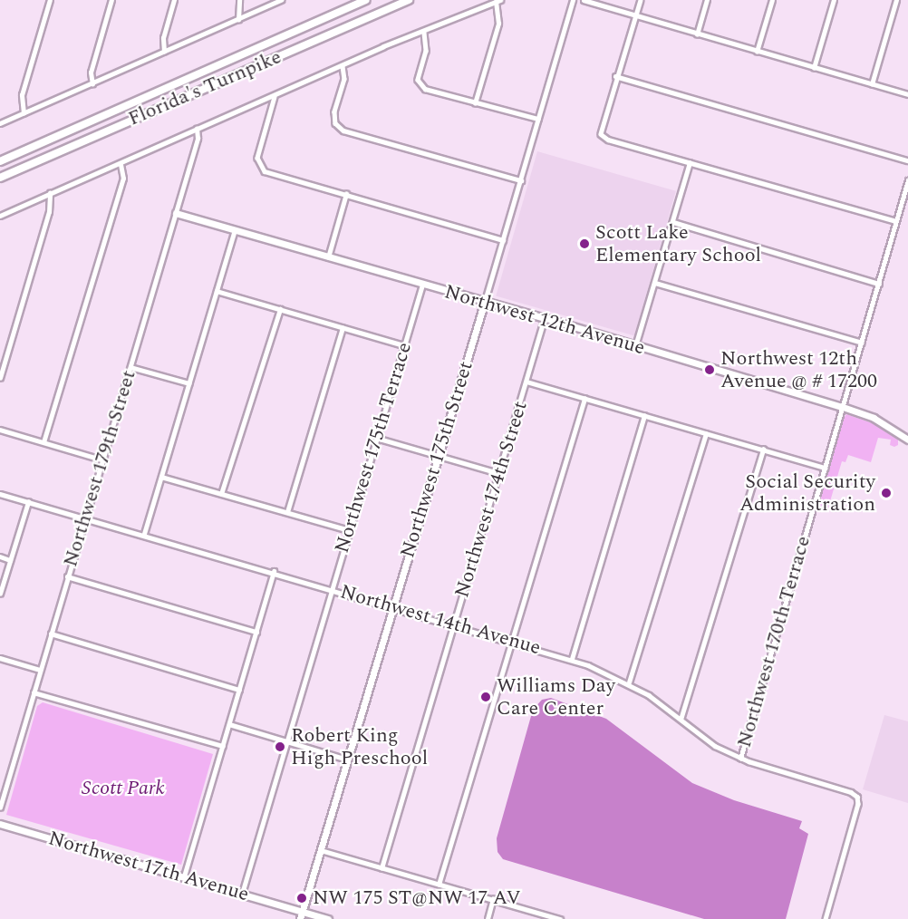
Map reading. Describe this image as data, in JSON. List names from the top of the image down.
{
  "streets": {
    "highway": ["Florida's Turnpike"],
    "street": [
      "Northwest 12th Avenue",
      "Northwest 175th Terrace",
      "Northwest 175th Street",
      "Northwest 179th Street",
      "Northwest 174th Street",
      "Northwest 14th Avenue",
      "Northwest 170th Terrace",
      "Northwest 17th Avenue"
    ]
  },
  "crossings": [
    ["Northwest 12th Avenue", "Northwest 175th Terrace"],
    ["Northwest 12th Avenue", "Northwest 175th Street"],
    ["Northwest 12th Avenue", "Northwest 179th Street"],
    ["Northwest 12th Avenue", "Northwest 174th Street"],
    ["Northwest 12th Avenue", "Northwest 170th Terrace"],
    ["Northwest 175th Terrace", "Northwest 14th Avenue"],
    ["Northwest 175th Terrace", "Northwest 17th Avenue"],
    ["Northwest 175th Street", "Northwest 14th Avenue"],
    ["Northwest 175th Street", "Northwest 17th Avenue"],
    ["Northwest 179th Street", "Northwest 14th Avenue"],
    ["Northwest 174th Street", "Northwest 14th Avenue"],
    ["Northwest 14th Avenue", "Northwest 170th Terrace"]
  ],
  "parks": ["Scott Park"],
  "places": [
    "Scott Lake Elementary School",
    "Northwest 12th Avenue @ # 17200",
    "Social Security Administration",
    "Williams Day Care Center",
    "Robert King High Preschool",
    "NW 175 ST@NW 17 AV"
  ]
}
